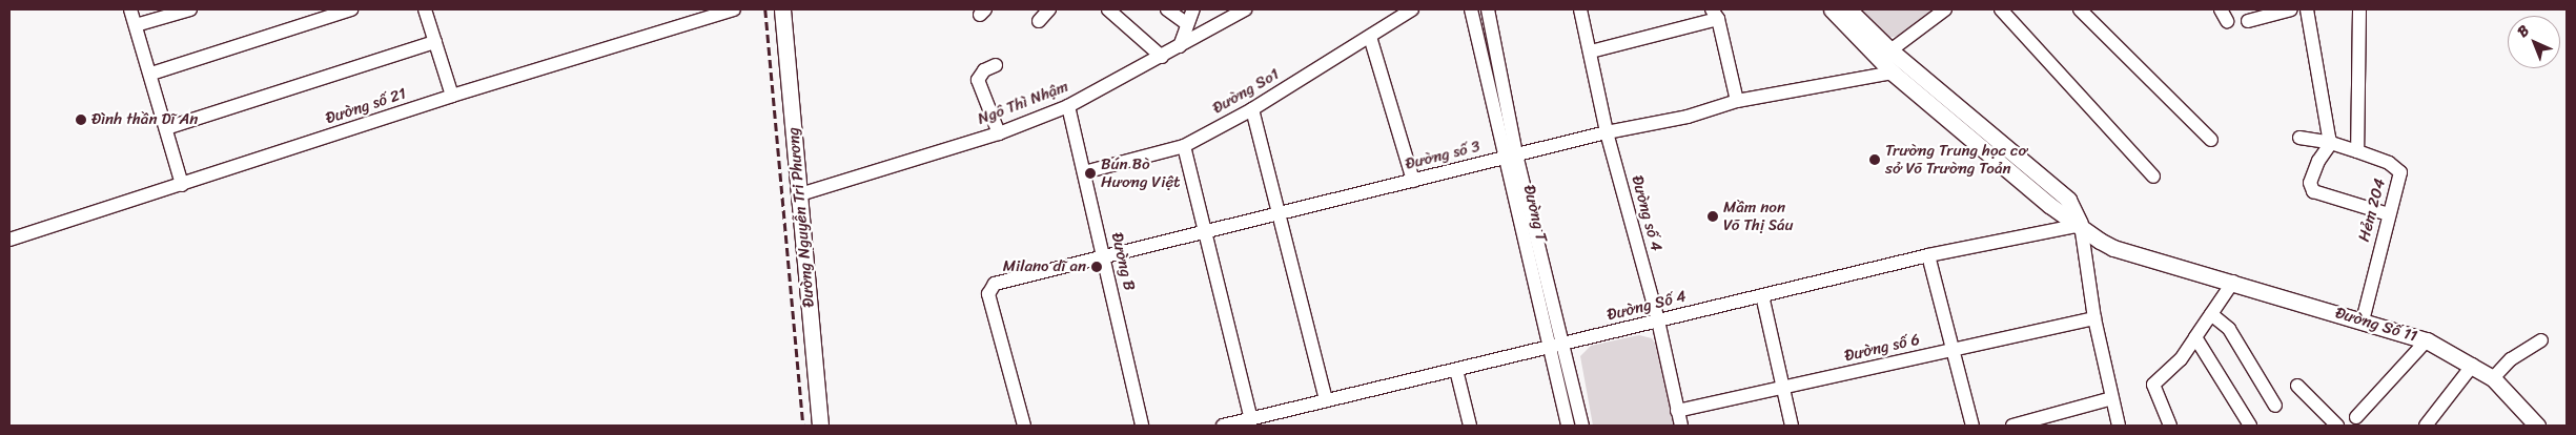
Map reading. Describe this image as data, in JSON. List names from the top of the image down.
{
  "streets": {
    "main road": ["Đường Nguyễn Tri Phương", "Đường Số 11"],
    "street": [
      "Đường So1",
      "Ngô Thì Nhậm",
      "Đường số 21",
      "Đường số 3",
      "Hẻm 204",
      "Đường T",
      "Đường số 4",
      "Đường B",
      "Đường Số 4",
      "Đường số 6"
    ]
  },
  "crossings": [
    ["Đường So1", "Đường B"],
    ["Ngô Thì Nhậm", "Đường Nguyễn Tri Phương"],
    ["Ngô Thì Nhậm", "Đường B"],
    ["Đường số 3", "Đường T"],
    ["Đường số 3", "Đường số 4"],
    ["Đường số 3", "Đường B"],
    ["Hẻm 204", "Đường Số 11"],
    ["Đường T", "Đường Số 4"],
    ["Đường số 4", "Đường Số 4"],
    ["Đường số 4", "Đường số 6"],
    ["Đường Số 4", "Đường Số 11"]
  ],
  "places": [
    "Đình thần Dĩ An",
    "Trường Trung học cơ sở Võ Trường Toản",
    "Bún Bò Hương Việt",
    "Mầm non Võ Thị Sáu",
    "Milano dĩ an"
  ],
  "north": "top left"
}
